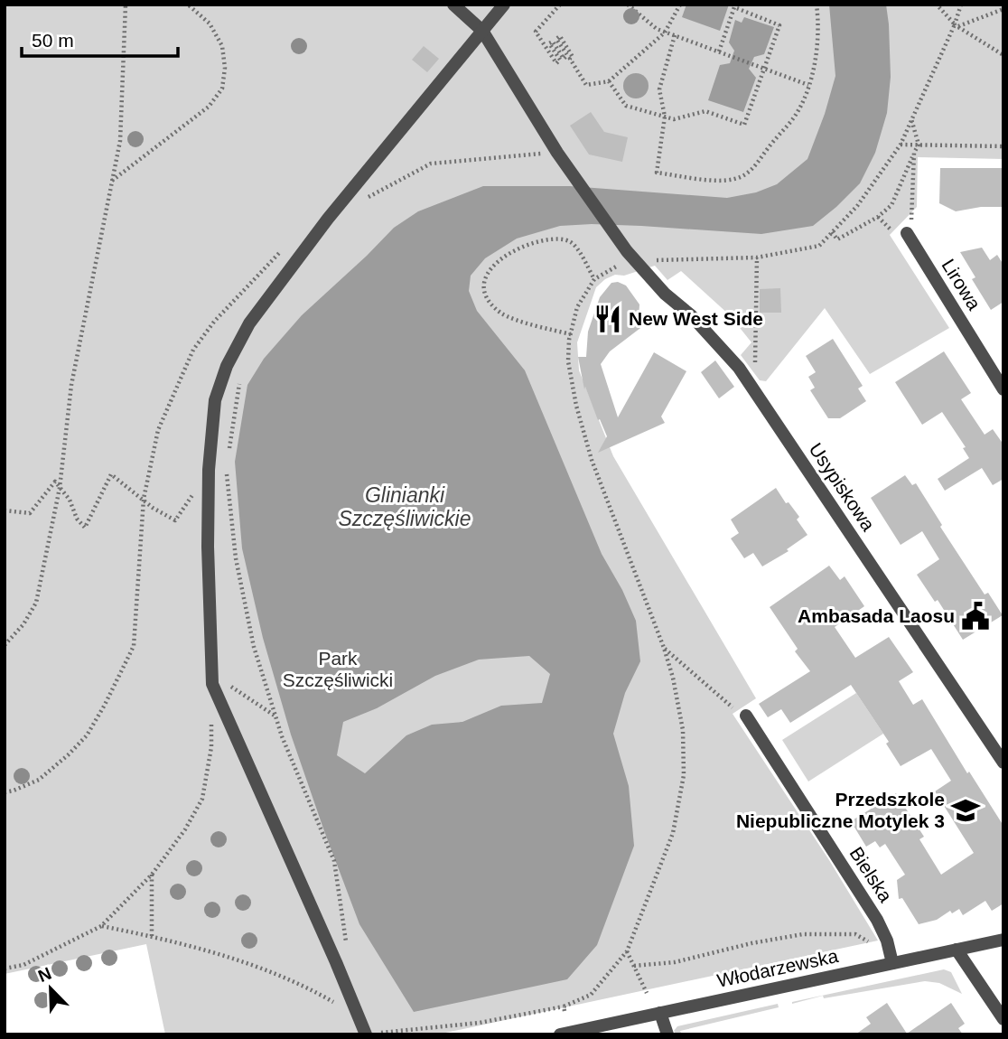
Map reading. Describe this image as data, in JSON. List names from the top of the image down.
{
  "streets": {
    "street": [
      "Lirowa",
      "Usypiskowa",
      "Bielska",
      "Włodarzewska"
    ]
  },
  "crossings": [
    ["Bielska", "Włodarzewska"]
  ],
  "water": ["Glinianki Szczęśliwickie"],
  "parks": ["Park Szczęśliwicki"],
  "places": {
    "restaurant": ["New West Side"],
    "public building": ["Ambasada Laosu"],
    "school or university": ["Przedszkole Niepubliczne Motylek 3"]
  },
  "scale_bar": "50 m",
  "north": "top left"
}
